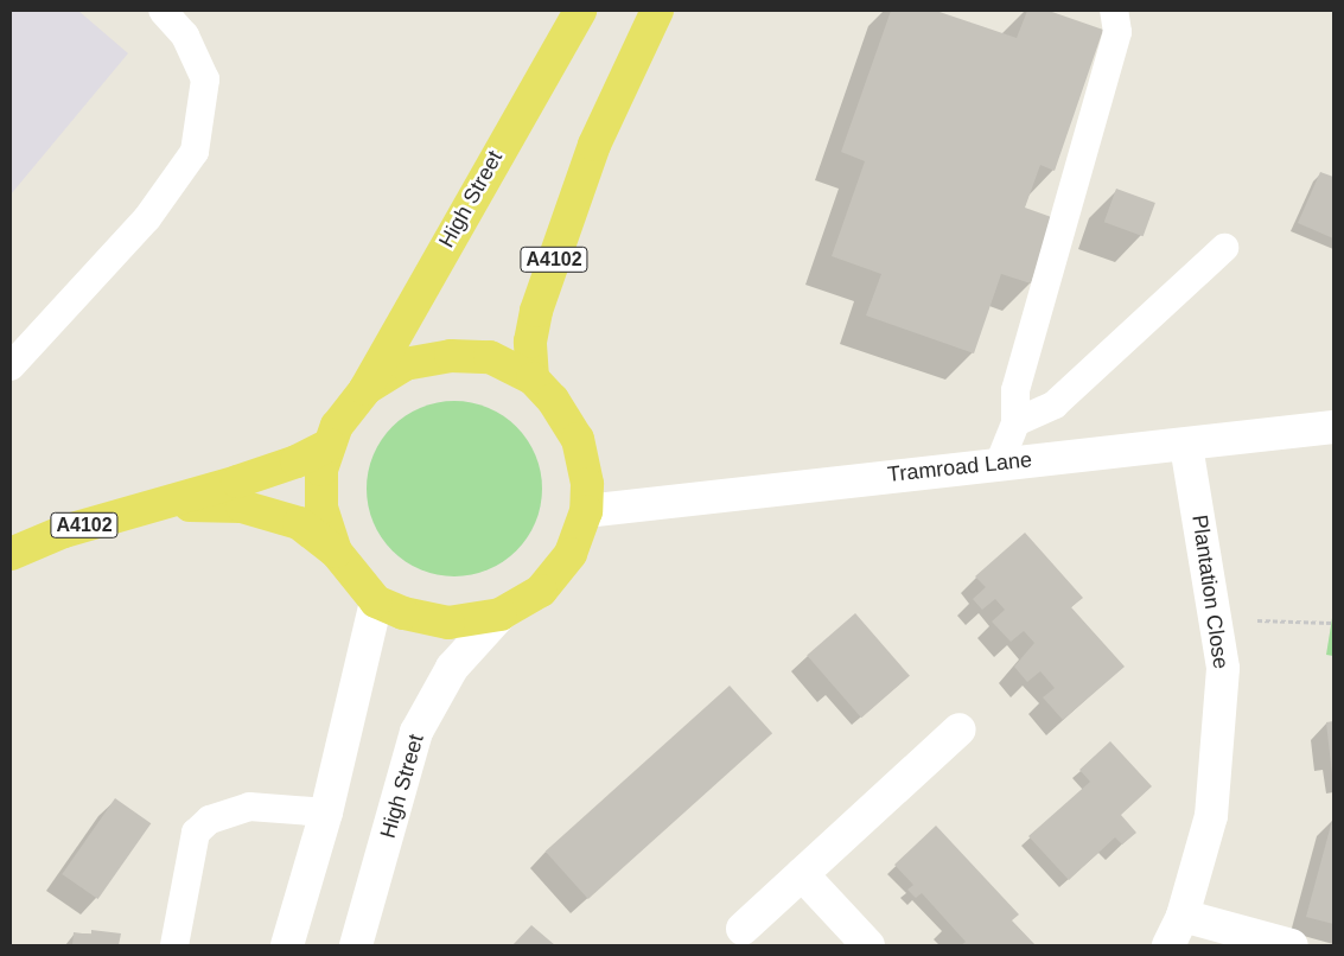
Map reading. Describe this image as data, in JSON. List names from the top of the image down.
{
  "streets": {
    "main road": ["High Street", "A4102"],
    "street": ["Tramroad Lane", "Plantation Close"]
  },
  "crossings": [
    ["High Street", "A4102"],
    ["High Street", "Tramroad Lane"],
    ["Tramroad Lane", "Plantation Close"]
  ]
}
